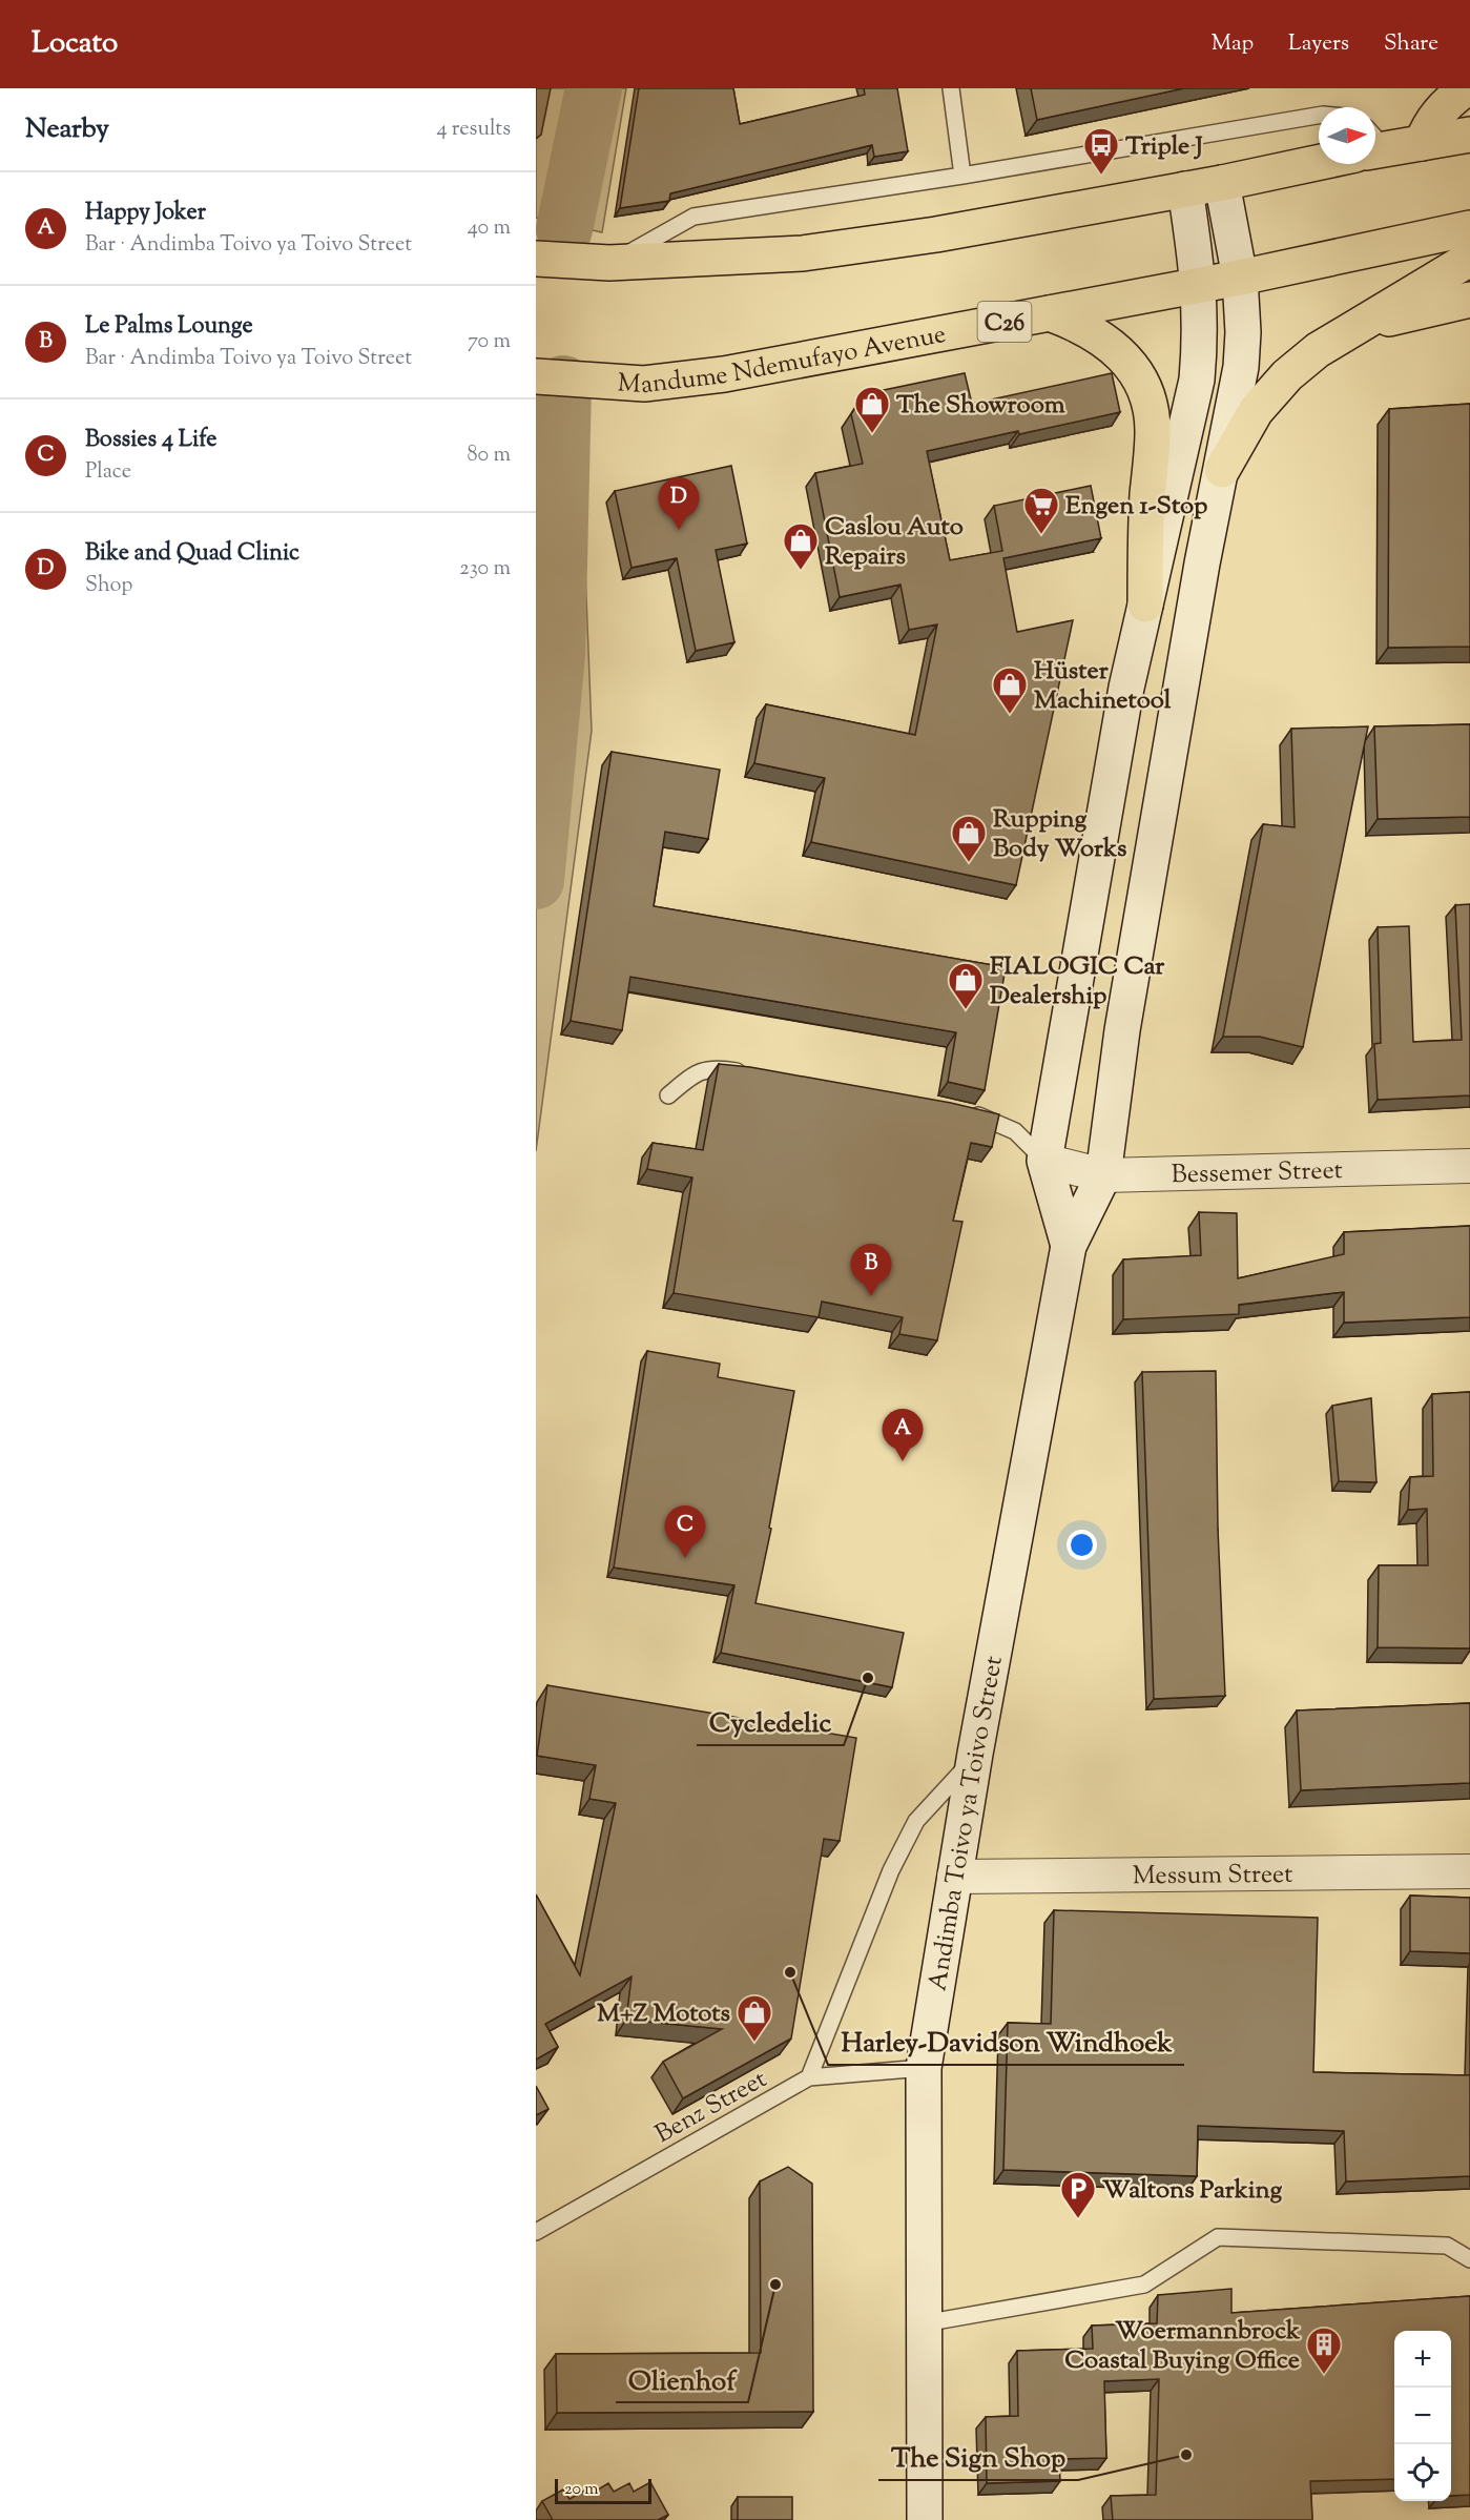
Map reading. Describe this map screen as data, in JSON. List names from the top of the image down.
{
  "streets": {
    "main road": ["C26", "Mandume Ndemufayo Avenue"],
    "street": ["Bessemer Street", "Andimba Toivo ya Toivo Street", "Messum Street"],
    "lane": ["Benz Street"]
  },
  "crossings": [
    ["Mandume Ndemufayo Avenue", "Andimba Toivo ya Toivo Street"],
    ["Bessemer Street", "Andimba Toivo ya Toivo Street"],
    ["Andimba Toivo ya Toivo Street", "Messum Street"],
    ["Andimba Toivo ya Toivo Street", "Benz Street"]
  ],
  "places": {
    "bus stop": ["Triple J"],
    "shop": [
      "The Showroom",
      "Caslou Auto Repairs",
      "Hüster Machinetool",
      "Rupping Body Works",
      "FIALOGIC Car Dealership",
      "M+Z Motots"
    ],
    "supermarket": ["Engen 1-Stop"],
    "other": [
      "Cycledelic",
      "Harley-Davidson Windhoek",
      "Olienhof",
      "The Sign Shop"
    ],
    "parking": ["Waltons Parking"],
    "building": ["Woermannbrock Coastal Buying Office"]
  },
  "scale_bar": "20 m",
  "north": "right",
  "page": {
    "header": "Locato",
    "nav": ["Map", "Layers", "Share"],
    "heading": ["Nearby", "4 results"],
    "list": [
      {
        "mark": "A",
        "name": "Happy Joker",
        "note": "Bar · Andimba Toivo ya Toivo Street",
        "value": "40 m"
      },
      {
        "mark": "B",
        "name": "Le Palms Lounge",
        "note": "Bar · Andimba Toivo ya Toivo Street",
        "value": "70 m"
      },
      {
        "mark": "C",
        "name": "Bossies 4 Life",
        "note": "Place",
        "value": "80 m"
      },
      {
        "mark": "D",
        "name": "Bike and Quad Clinic",
        "note": "Shop",
        "value": "230 m"
      }
    ],
    "pins": [
      "D",
      "B",
      "A",
      "C"
    ],
    "map_buttons": ["+", "−"],
    "scale": "20 m"
  }
}
